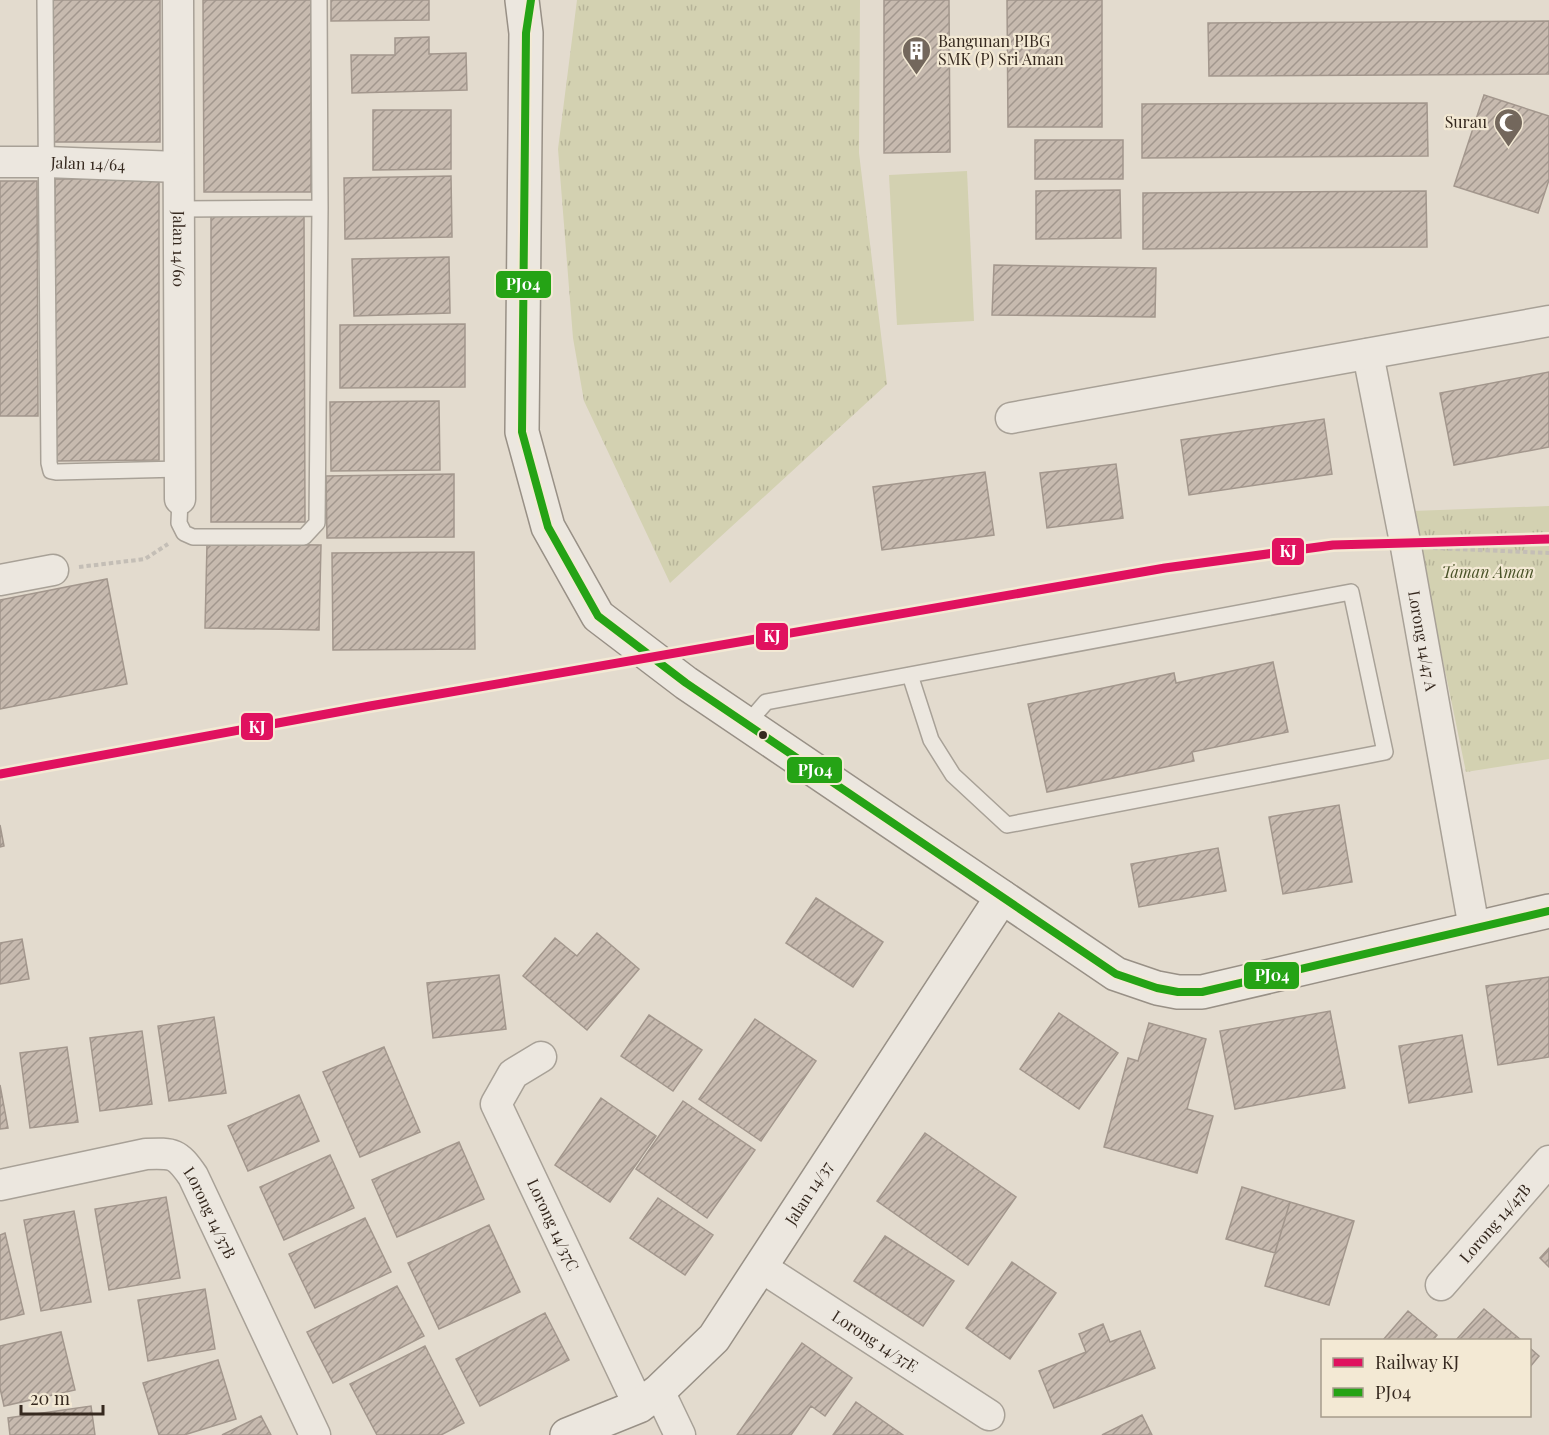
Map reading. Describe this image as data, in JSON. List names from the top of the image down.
{
  "streets": {
    "street": [
      "Jalan 14/64",
      "Jalan 14/60",
      "Lorong 14/47 A",
      "Jalan 14/37",
      "Lorong 14/37B",
      "Lorong 14/47B",
      "Lorong 14/37C",
      "Lorong 14/37E"
    ]
  },
  "crossings": [
    ["Jalan 14/64", "Jalan 14/60"],
    ["Jalan 14/37", "Lorong 14/37C"],
    ["Jalan 14/37", "Lorong 14/37E"]
  ],
  "parks": ["Taman Aman"],
  "places": {
    "building": ["Bangunan PIBG SMK (P) Sri Aman"],
    "mosque": ["Surau"]
  },
  "lines": ["transit line PJ04", "rail line KJ"],
  "legend": ["Railway KJ", "PJ04"],
  "scale_bar": "20 m"
}
